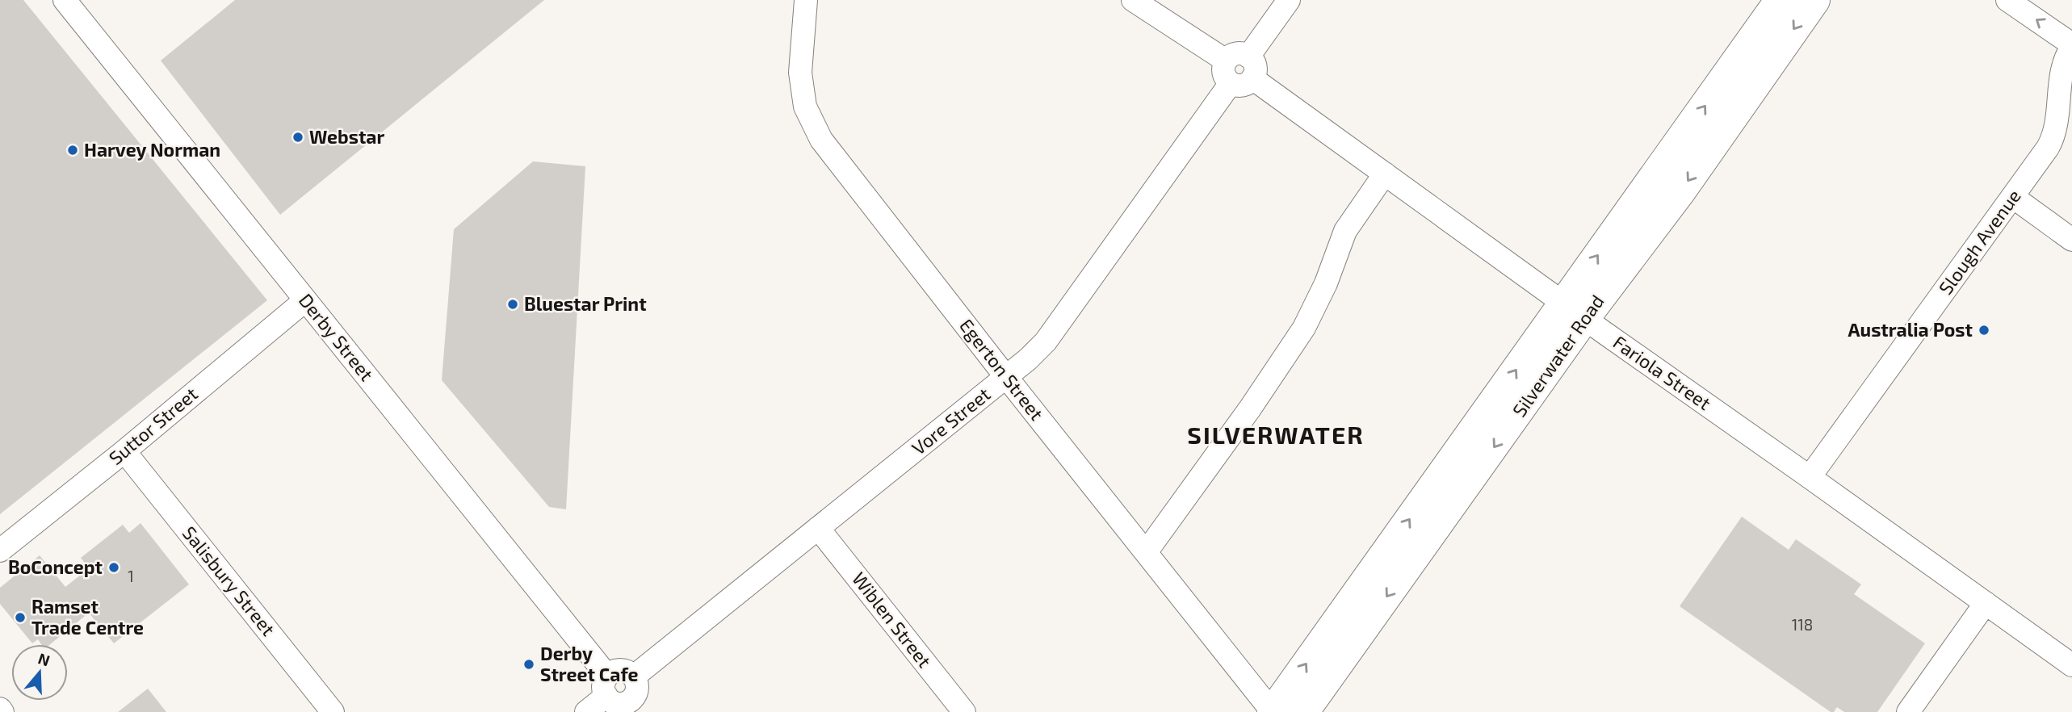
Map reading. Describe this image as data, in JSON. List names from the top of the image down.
{
  "streets": {
    "highway": ["Silverwater Road"],
    "street": [
      "Slough Avenue",
      "Derby Street",
      "Egerton Street",
      "Fariola Street",
      "Vore Street",
      "Suttor Street",
      "Salisbury Street",
      "Wiblen Street"
    ]
  },
  "crossings": [
    ["Slough Avenue", "Fariola Street"],
    ["Derby Street", "Vore Street"],
    ["Derby Street", "Suttor Street"],
    ["Silverwater Road", "Egerton Street"],
    ["Silverwater Road", "Fariola Street"],
    ["Egerton Street", "Vore Street"],
    ["Fariola Street", "Vore Street"],
    ["Vore Street", "Wiblen Street"],
    ["Suttor Street", "Salisbury Street"]
  ],
  "districts": ["SILVERWATER"],
  "places": [
    "Webstar",
    "Harvey Norman",
    "Bluestar Print",
    "Australia Post",
    "BoConcept",
    "Ramset Trade Centre",
    "Derby Street Cafe"
  ],
  "house_numbers": ["1", "118"],
  "north": "top"
}
